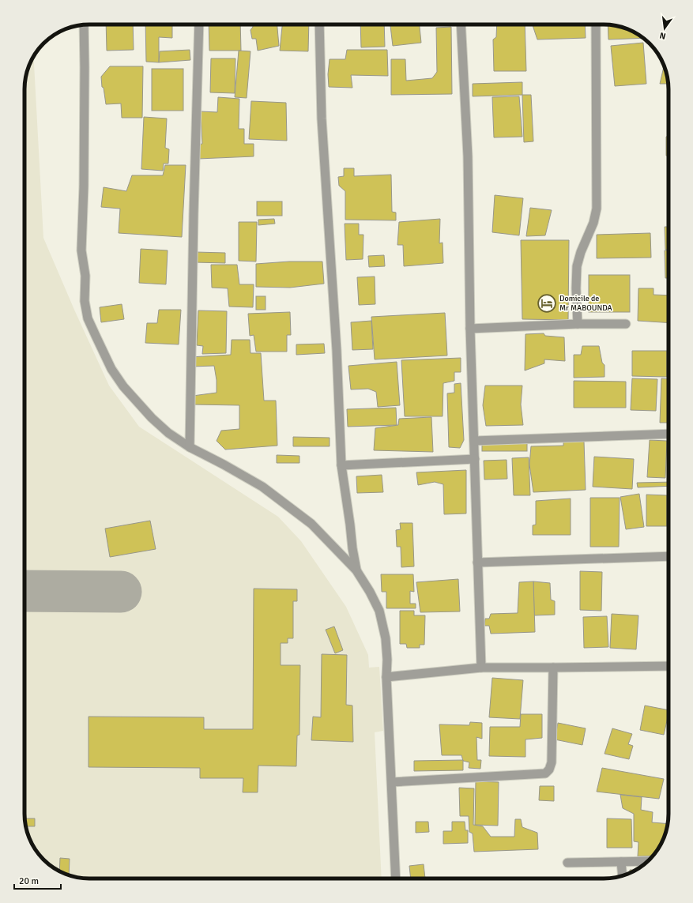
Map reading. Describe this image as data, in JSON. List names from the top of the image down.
{
  "places": {
    "hotel": ["Domicile de Mr MABOUNDA"]
  },
  "scale_bar": "20 m",
  "north": "bottom"
}
